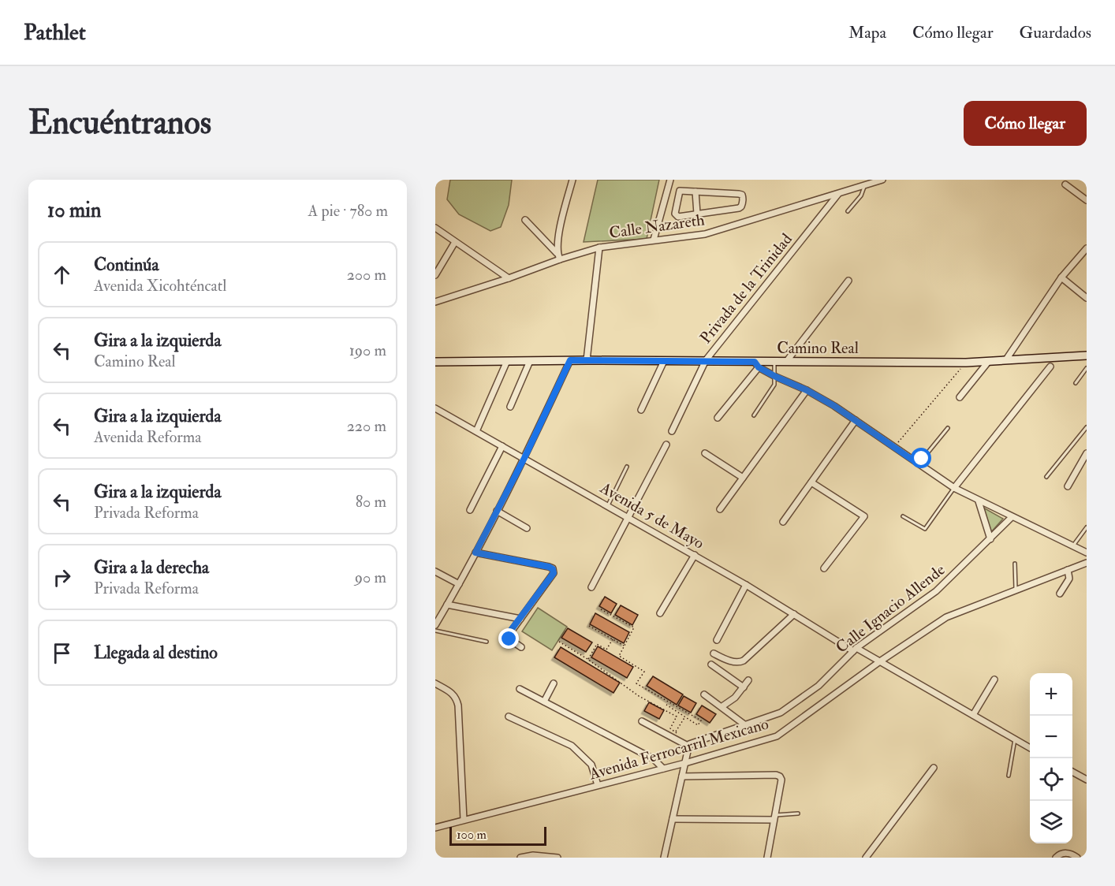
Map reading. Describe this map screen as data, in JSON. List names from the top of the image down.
{
  "streets": {
    "main road": ["Camino Real"],
    "street": [
      "Calle Nazareth",
      "Privada de la Trinidad",
      "Avenida 5 de Mayo",
      "Calle Ignacio Allende",
      "Avenida Ferrocarril Mexicano"
    ]
  },
  "crossings": [
    ["Calle Nazareth", "Privada de la Trinidad"],
    ["Privada de la Trinidad", "Camino Real"],
    ["Avenida 5 de Mayo", "Calle Ignacio Allende"],
    ["Avenida 5 de Mayo", "Avenida Ferrocarril Mexicano"]
  ],
  "scale_bar": "100 m",
  "page": {
    "header": "Pathlet",
    "nav": ["Mapa", "Cómo llegar", "Guardados"],
    "buttons": "Cómo llegar",
    "title": "Encuéntranos",
    "heading": ["10 min", "A pie · 780 m"],
    "list": [
      ["Continúa", "Avenida Xicohténcatl", "200 m"],
      ["Gira a la izquierda", "Camino Real", "190 m"],
      ["Gira a la izquierda", "Avenida Reforma", "220 m"],
      ["Gira a la izquierda", "Privada Reforma", "80 m"],
      ["Gira a la derecha", "Privada Reforma", "90 m"],
      "Llegada al destino"
    ],
    "map_buttons": ["+", "−"],
    "scale": "100 m"
  }
}
